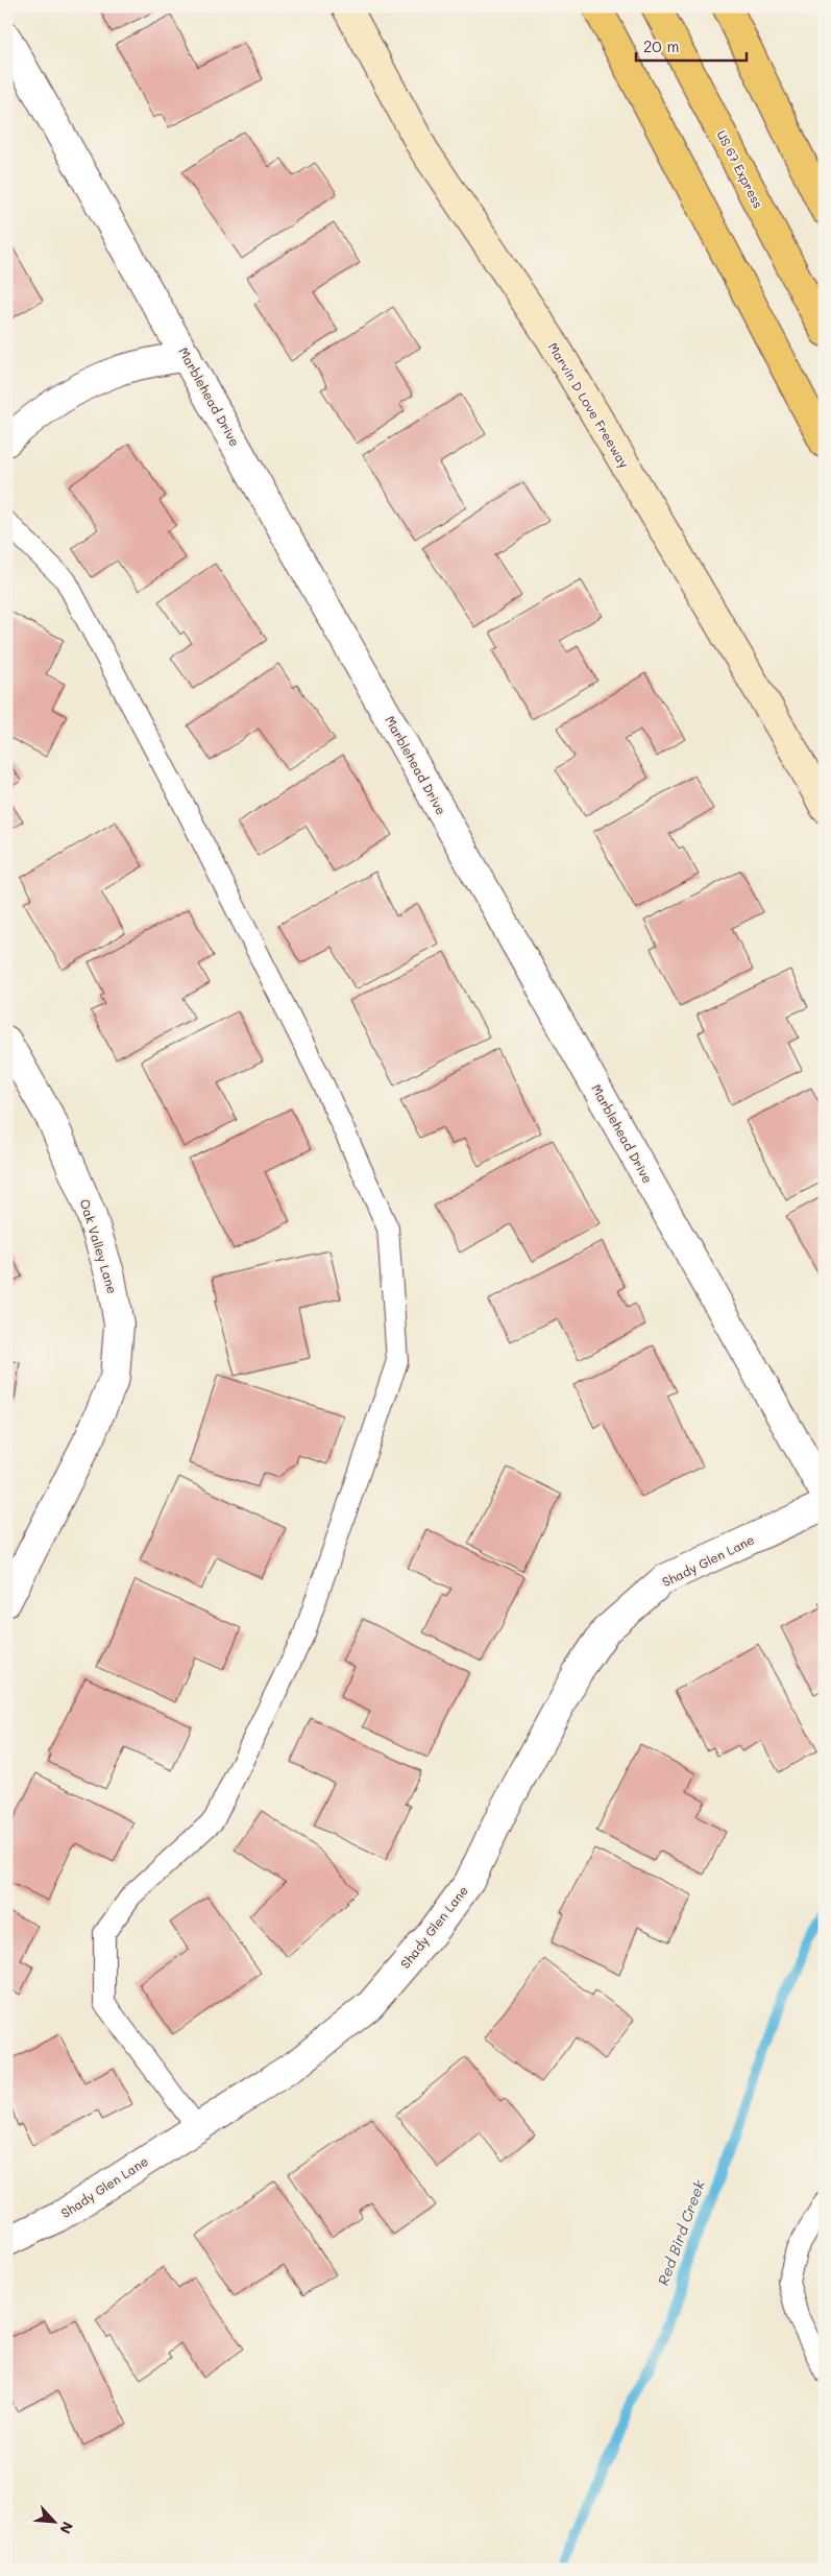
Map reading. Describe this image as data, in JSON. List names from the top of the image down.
{
  "streets": {
    "highway": ["US 67 Express"],
    "main road": ["Marvin D Love Freeway"],
    "street": ["Marblehead Drive", "Oak Valley Lane", "Shady Glen Lane"]
  },
  "water": ["Red Bird Creek"],
  "scale_bar": "20 m",
  "north": "bottom right"
}
